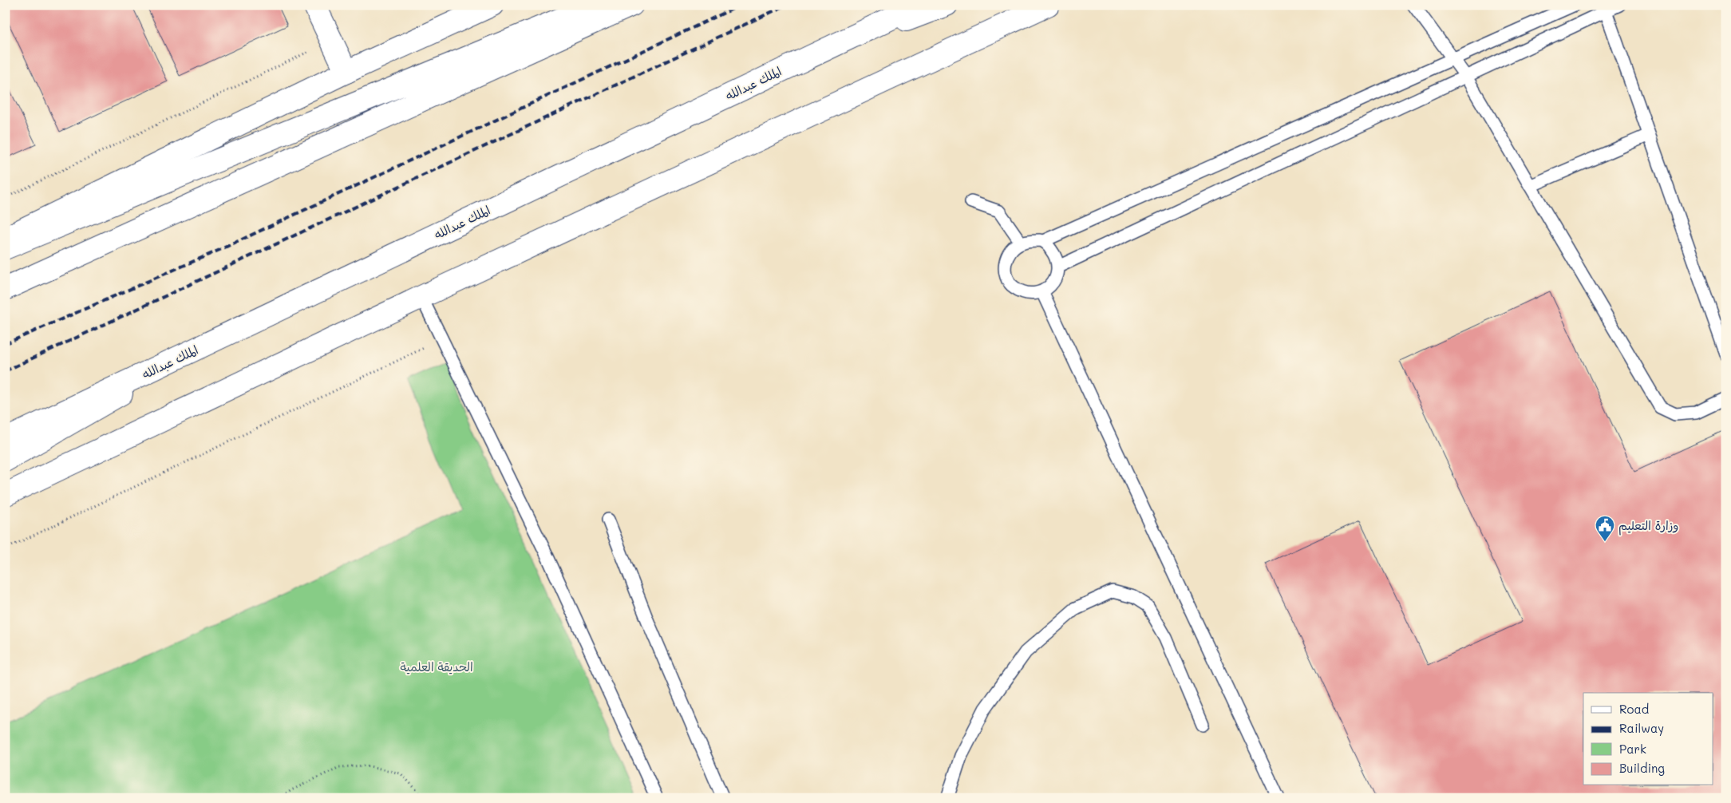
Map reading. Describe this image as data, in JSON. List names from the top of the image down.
{
  "streets": {
    "main road": ["الملك عبدالله"]
  },
  "parks": ["الحديقة العلمية"],
  "places": {
    "public building": ["وزارة التعليم"]
  },
  "legend": [
    "Road",
    "Railway",
    "Park",
    "Building"
  ]
}
